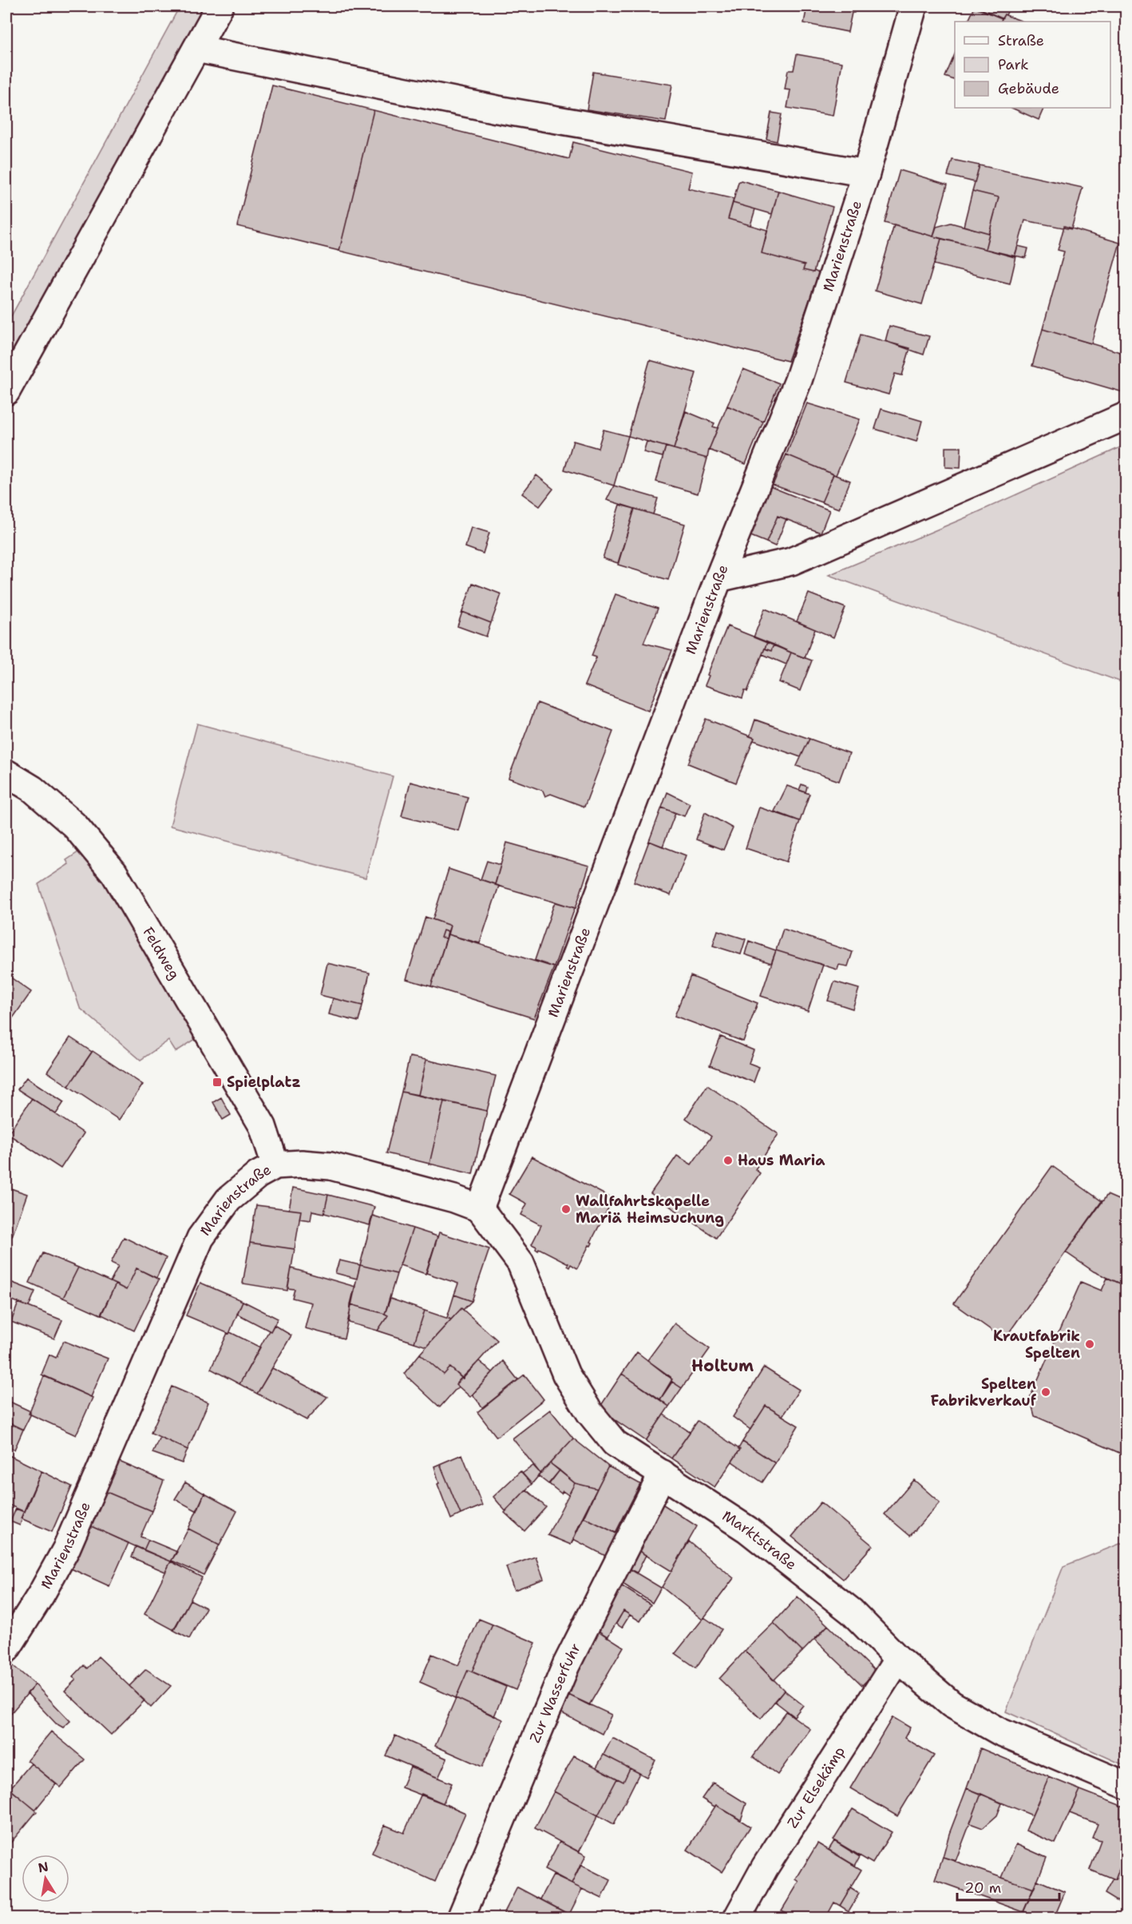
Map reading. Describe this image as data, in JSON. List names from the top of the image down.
{
  "streets": {
    "street": [
      "Marienstraße",
      "Feldweg",
      "Marktstraße",
      "Zur Wasserfuhr",
      "Zur Elsekämp"
    ]
  },
  "crossings": [
    ["Marienstraße", "Feldweg"],
    ["Marienstraße", "Marktstraße"],
    ["Marktstraße", "Zur Wasserfuhr"],
    ["Marktstraße", "Zur Elsekämp"]
  ],
  "districts": ["Holtum"],
  "places": {
    "transit": ["Spielplatz"],
    "other": [
      "Haus Maria",
      "Wallfahrtskapelle Mariä Heimsuchung",
      "Krautfabrik Spelten",
      "Spelten Fabrikverkauf"
    ]
  },
  "legend": ["Straße", "Park", "Gebäude"],
  "scale_bar": "20 m",
  "north": "top"
}
